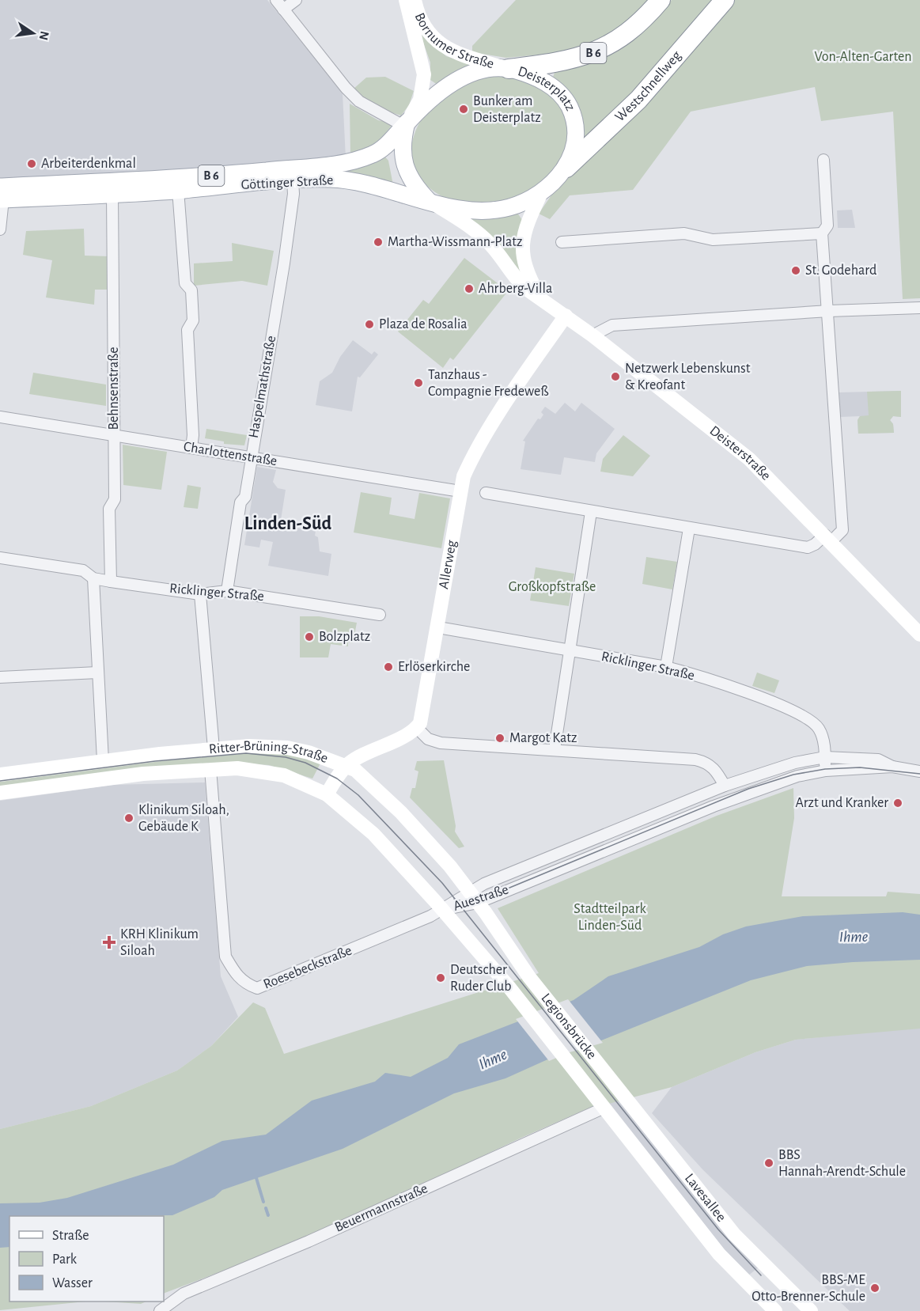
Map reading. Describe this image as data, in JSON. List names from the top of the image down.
{
  "streets": {
    "highway": ["B 6", "Westschnellweg"],
    "main road": [
      "Bornumer Straße",
      "Deisterplatz",
      "Göttinger Straße",
      "Deisterstraße",
      "Allerweg",
      "Ritter-Brüning-Straße",
      "Legionsbrücke",
      "Lavesallee"
    ],
    "street": [
      "Haspelmathstraße",
      "Behnsenstraße",
      "Charlottenstraße",
      "Ricklinger Straße",
      "Auestraße",
      "Roesebeckstraße",
      "Beuermannstraße"
    ]
  },
  "crossings": [
    ["Bornumer Straße", "B 6"],
    ["Bornumer Straße", "Westschnellweg"],
    ["Bornumer Straße", "Deisterplatz"],
    ["Bornumer Straße", "Göttinger Straße"],
    ["Bornumer Straße", "Deisterstraße"],
    ["B 6", "Westschnellweg"],
    ["B 6", "Deisterplatz"],
    ["B 6", "Göttinger Straße"],
    ["B 6", "Deisterstraße"],
    ["Westschnellweg", "Deisterplatz"],
    ["Westschnellweg", "Göttinger Straße"],
    ["Westschnellweg", "Deisterstraße"],
    ["Deisterplatz", "Göttinger Straße"],
    ["Deisterplatz", "Deisterstraße"],
    ["Göttinger Straße", "Haspelmathstraße"],
    ["Göttinger Straße", "Behnsenstraße"],
    ["Göttinger Straße", "Deisterstraße"],
    ["Haspelmathstraße", "Charlottenstraße"],
    ["Haspelmathstraße", "Ricklinger Straße"],
    ["Behnsenstraße", "Charlottenstraße"],
    ["Behnsenstraße", "Ricklinger Straße"],
    ["Charlottenstraße", "Allerweg"],
    ["Deisterstraße", "Allerweg"],
    ["Allerweg", "Ricklinger Straße"],
    ["Ricklinger Straße", "Auestraße"],
    ["Ritter-Brüning-Straße", "Auestraße"],
    ["Ritter-Brüning-Straße", "Roesebeckstraße"],
    ["Ritter-Brüning-Straße", "Legionsbrücke"],
    ["Auestraße", "Roesebeckstraße"],
    ["Auestraße", "Legionsbrücke"],
    ["Roesebeckstraße", "Legionsbrücke"],
    ["Legionsbrücke", "Lavesallee"],
    ["Lavesallee", "Beuermannstraße"]
  ],
  "districts": ["Linden-Süd"],
  "water": ["Ihme"],
  "parks": ["Von-Alten-Garten", "Großkopfstraße", "Stadtteilpark Linden-Süd"],
  "places": {
    "other": [
      "Bunker am Deisterplatz",
      "Arbeiterdenkmal",
      "Martha-Wissmann-Platz",
      "St. Godehard",
      "Ahrberg-Villa",
      "Plaza de Rosalia",
      "Netzwerk Lebenskunst & Kreofant",
      "Tanzhaus - Compagnie Fredeweß",
      "Bolzplatz",
      "Erlöserkirche",
      "Margot Katz",
      "Arzt und Kranker",
      "Klinikum Siloah, Gebäude K",
      "Deutscher Ruder Club",
      "BBS Hannah-Arendt-Schule",
      "BBS-ME Otto-Brenner-Schule"
    ],
    "health": ["KRH Klinikum Siloah"]
  },
  "legend": ["Straße", "Park", "Wasser"],
  "north": "right"
}
